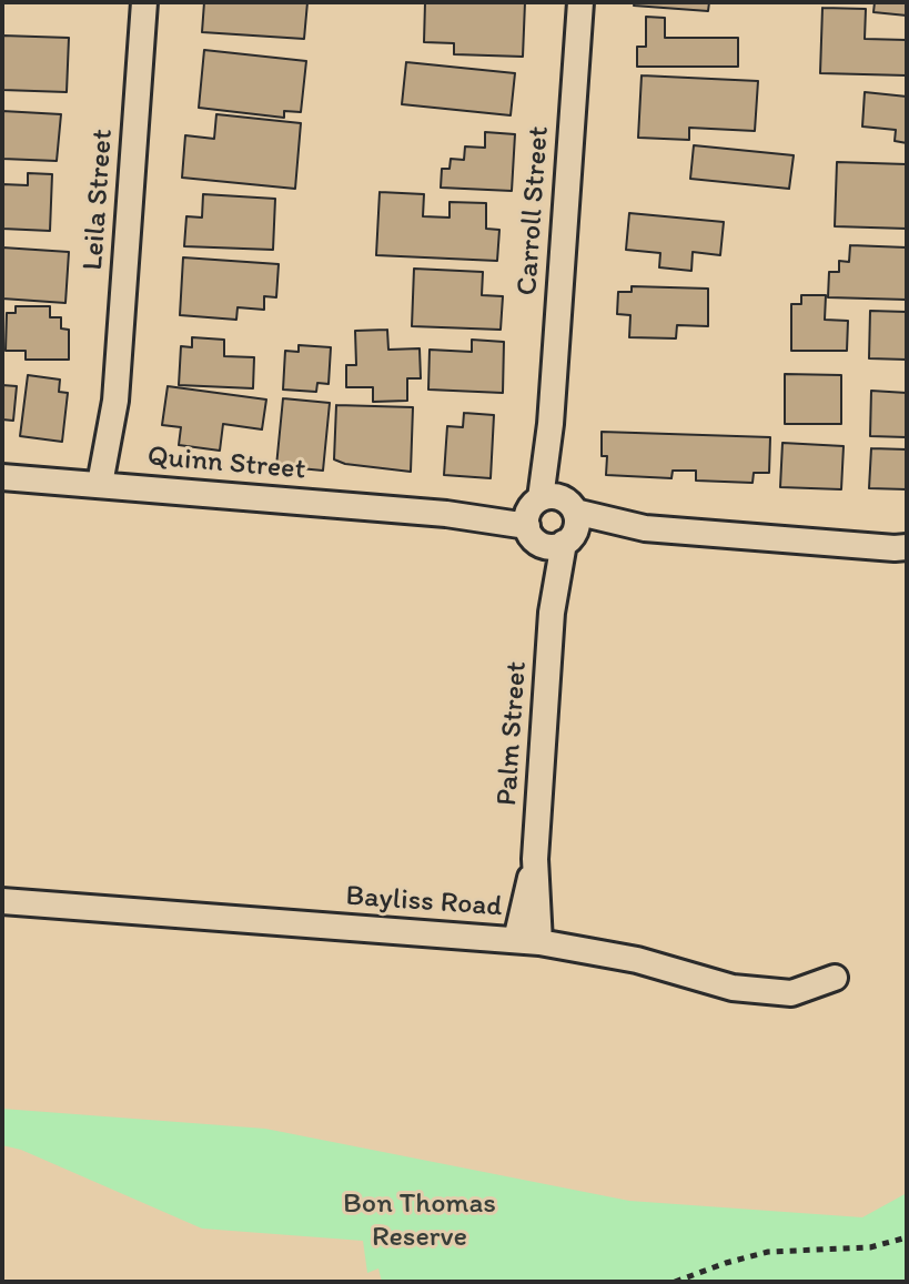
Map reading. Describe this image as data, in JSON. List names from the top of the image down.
{
  "streets": {
    "street": [
      "Leila Street",
      "Carroll Street",
      "Quinn Street",
      "Palm Street",
      "Bayliss Road"
    ]
  },
  "crossings": [
    ["Leila Street", "Quinn Street"],
    ["Carroll Street", "Quinn Street"],
    ["Carroll Street", "Palm Street"],
    ["Quinn Street", "Palm Street"],
    ["Palm Street", "Bayliss Road"]
  ],
  "parks": ["Bon Thomas Reserve"]
}
